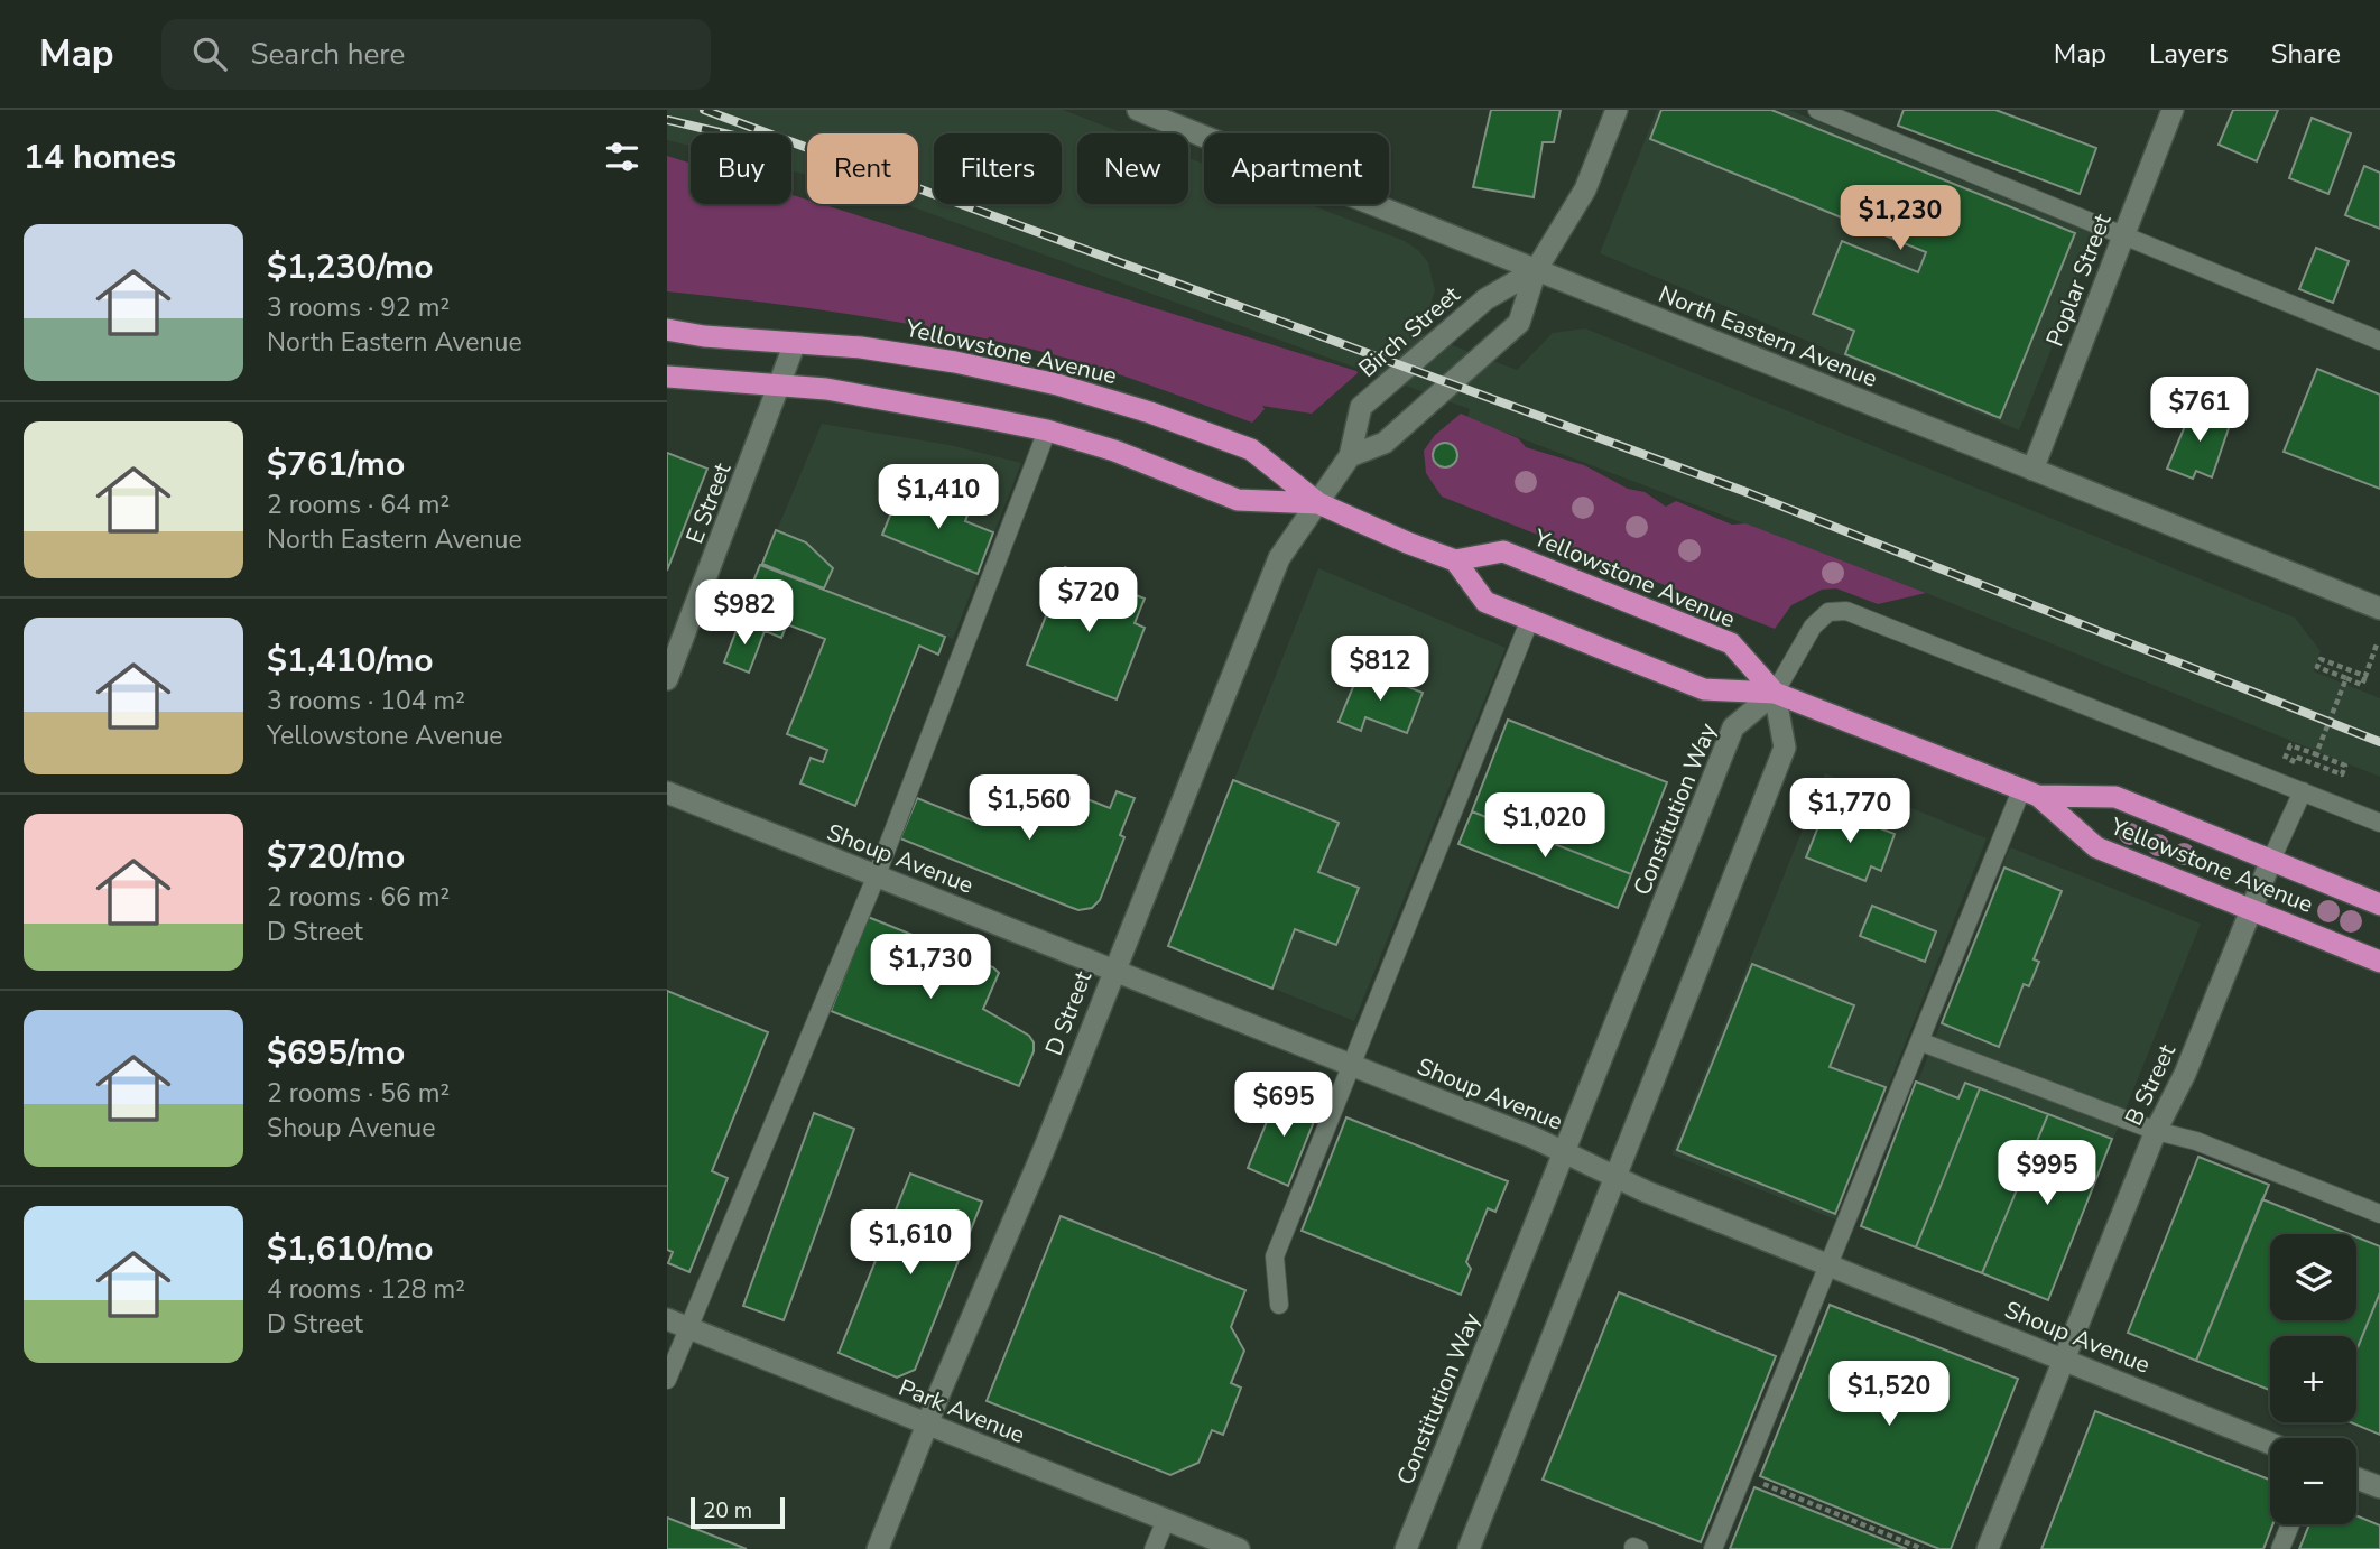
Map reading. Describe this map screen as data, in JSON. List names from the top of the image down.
{
  "streets": {
    "highway": ["Yellowstone Avenue"],
    "street": [
      "Poplar Street",
      "Birch Street",
      "North Eastern Avenue",
      "E Street",
      "Constitution Way",
      "Shoup Avenue",
      "D Street",
      "B Street",
      "Park Avenue"
    ]
  },
  "crossings": [
    ["Poplar Street", "North Eastern Avenue"],
    ["Birch Street", "North Eastern Avenue"],
    ["Birch Street", "Yellowstone Avenue"],
    ["Birch Street", "D Street"],
    ["Yellowstone Avenue", "E Street"],
    ["Yellowstone Avenue", "Constitution Way"],
    ["Yellowstone Avenue", "D Street"],
    ["Yellowstone Avenue", "B Street"],
    ["Constitution Way", "Shoup Avenue"],
    ["Shoup Avenue", "D Street"],
    ["Shoup Avenue", "B Street"],
    ["D Street", "Park Avenue"]
  ],
  "scale_bar": "20 m",
  "page": {
    "header": "Map",
    "search": "Search here",
    "nav": ["Map", "Layers", "Share"],
    "heading": "14 homes",
    "chip": [
      "Buy",
      "Rent",
      "Filters",
      "New",
      "Apartment"
    ],
    "price": [
      "$1,230",
      "$761",
      "$1,410",
      "$720",
      "$982",
      "$812",
      "$1,560",
      "$1,770",
      "$1,020",
      "$1,730",
      "$695",
      "$995",
      "$1,610",
      "$1,520"
    ],
    "list": [
      {
        "name": "$1,230/mo",
        "note": "3 rooms · 92 m² · North Eastern Avenue"
      },
      {
        "name": "$761/mo",
        "note": "2 rooms · 64 m² · North Eastern Avenue"
      },
      {
        "name": "$1,410/mo",
        "note": "3 rooms · 104 m² · Yellowstone Avenue"
      },
      {
        "name": "$720/mo",
        "note": "2 rooms · 66 m² · D Street"
      },
      {
        "name": "$695/mo",
        "note": "2 rooms · 56 m² · Shoup Avenue"
      },
      {
        "name": "$1,610/mo",
        "note": "4 rooms · 128 m² · D Street"
      }
    ],
    "map_buttons": ["+", "−"],
    "scale": "20 m"
  }
}
